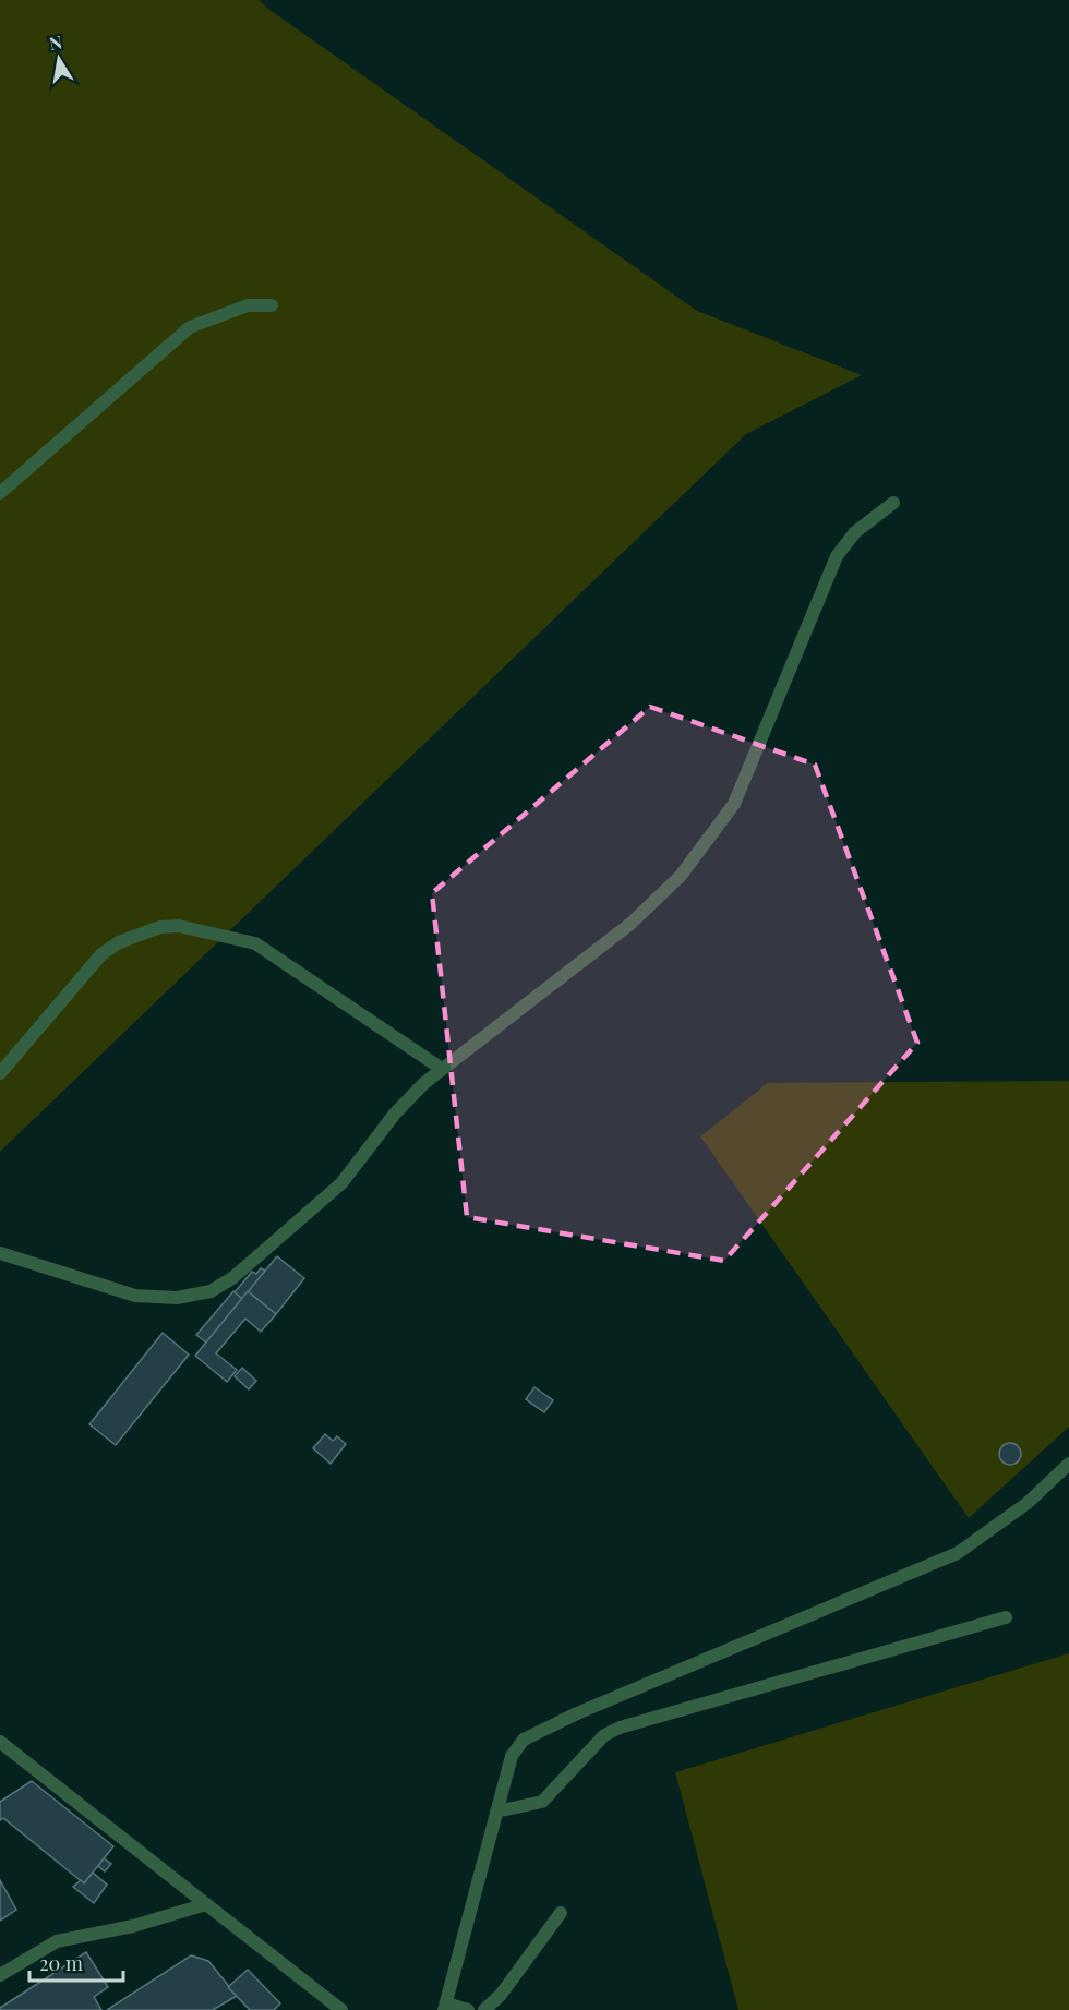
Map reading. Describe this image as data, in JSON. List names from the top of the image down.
{
  "scale_bar": "20 m",
  "north": "top"
}
